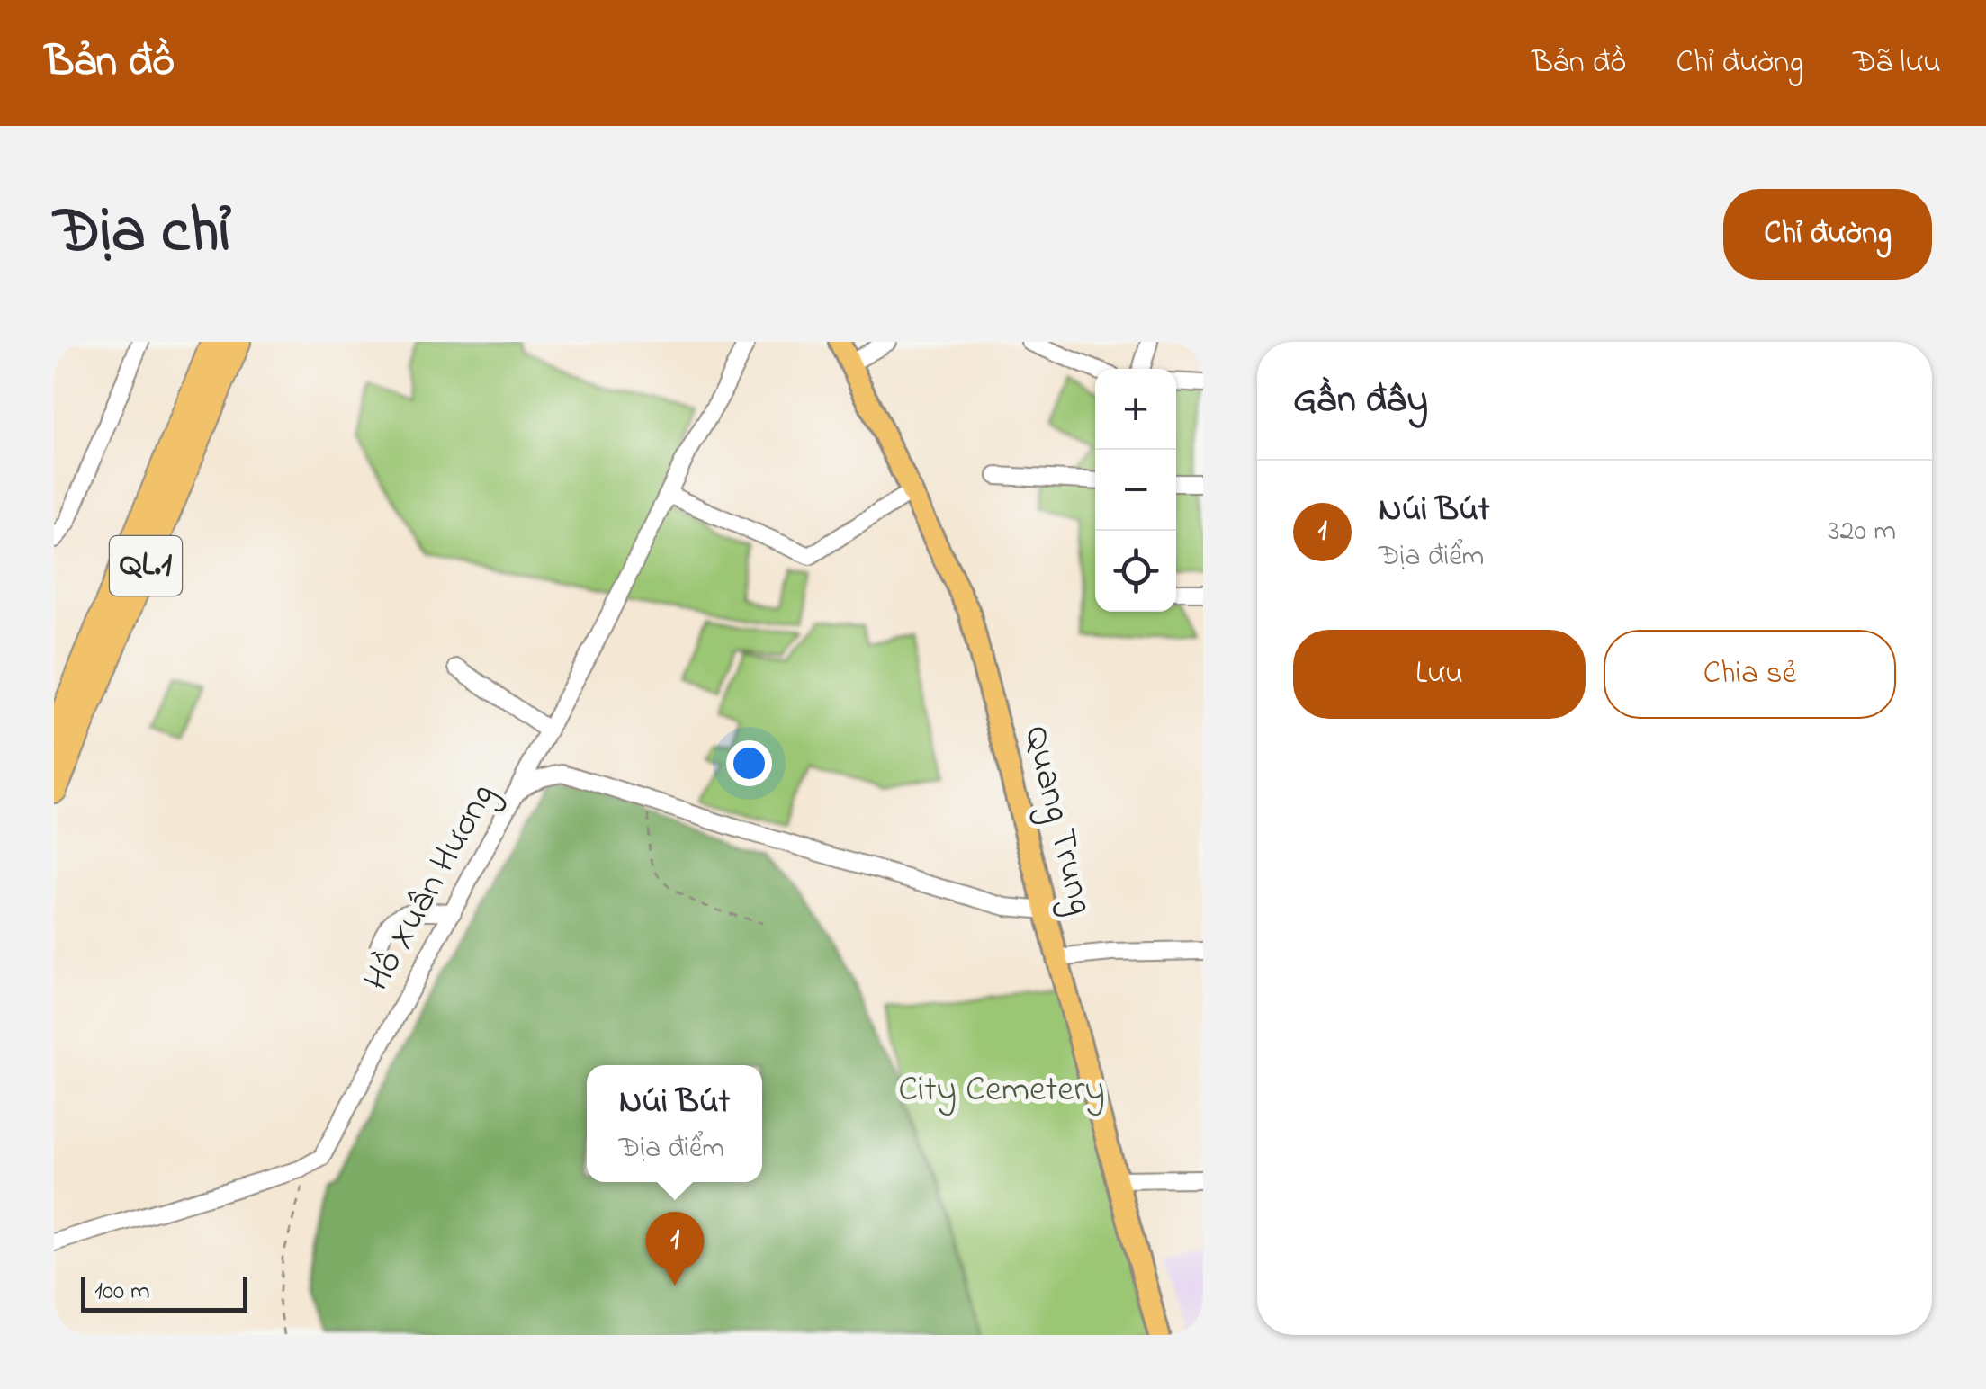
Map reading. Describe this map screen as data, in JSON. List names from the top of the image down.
{
  "streets": {
    "highway": ["QL.1"],
    "main road": ["Quang Trung"],
    "street": ["Hồ Xuân Hương"]
  },
  "crossings": [
    ["Quang Trung", "Hồ Xuân Hương"]
  ],
  "parks": ["City Cemetery"],
  "scale_bar": "100 m",
  "page": {
    "header": "Bản đồ",
    "nav": ["Bản đồ", "Chỉ đường", "Đã lưu"],
    "title": "Địa chỉ",
    "buttons": [
      "Chỉ đường",
      ["Lưu", "Chia sẻ"]
    ],
    "heading": "Gần đây",
    "map_buttons": ["+", "−"],
    "list": [
      {
        "mark": "1",
        "name": "Núi Bút",
        "note": "Địa điểm",
        "value": "320 m"
      }
    ],
    "popup": ["Núi Bút", "Địa điểm"],
    "pins": "1",
    "scale": "100 m"
  }
}
